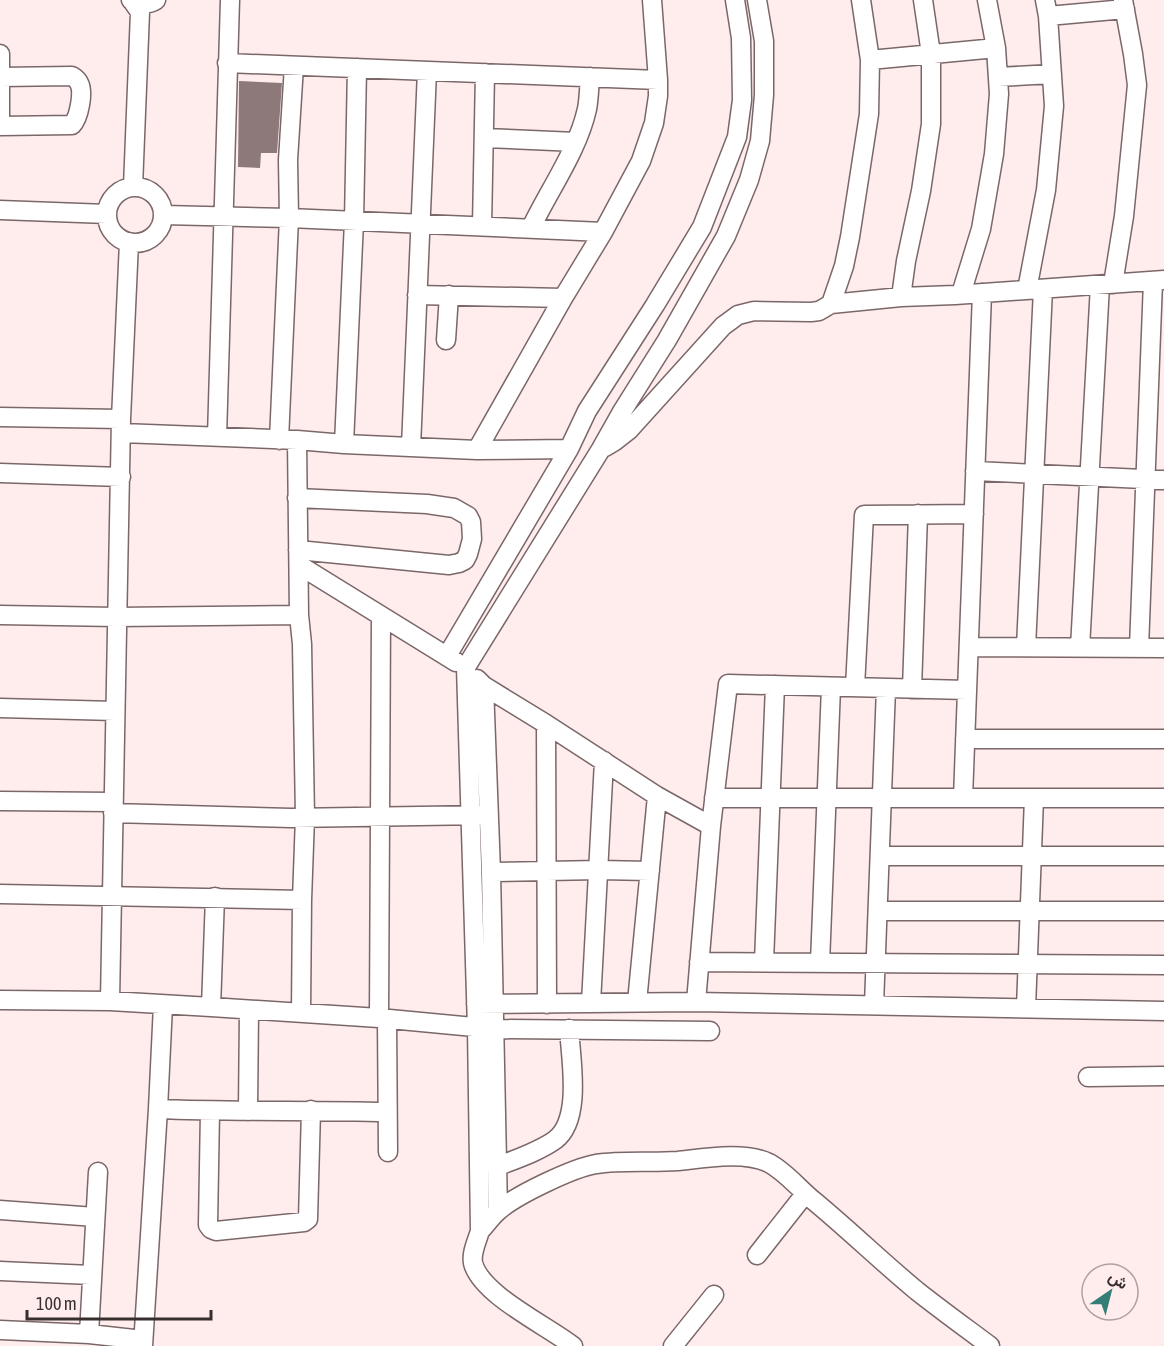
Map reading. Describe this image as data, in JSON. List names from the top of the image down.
{
  "scale_bar": "100 m",
  "north": "top right"
}
